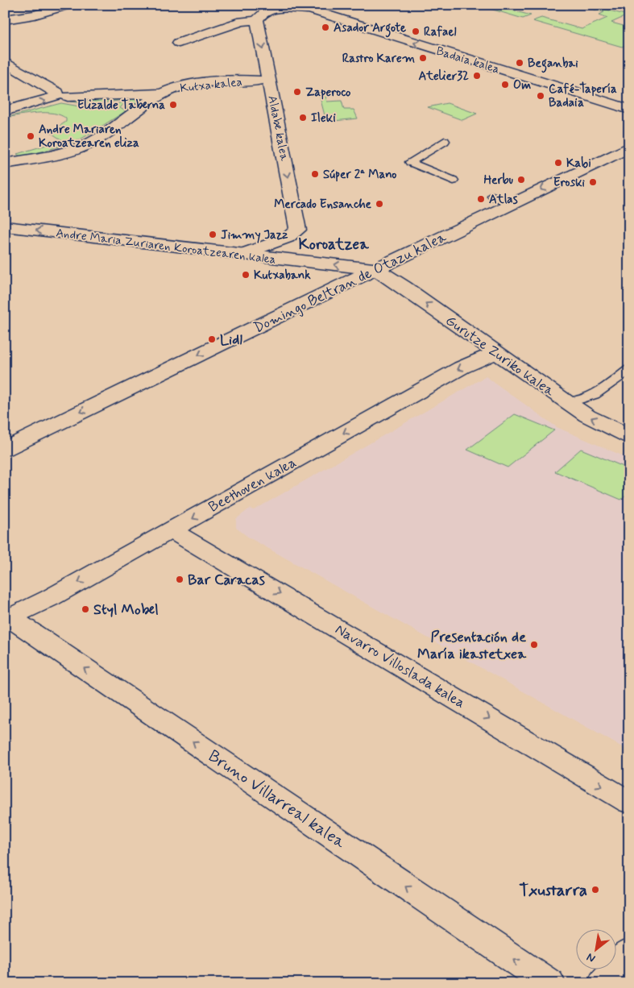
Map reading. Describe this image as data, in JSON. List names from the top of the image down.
{
  "streets": {
    "street": [
      "Badaia kalea",
      "Kutxa kalea",
      "Aldabe kalea",
      "Andre Maria Zuriaren Koroatzearen kalea",
      "Domingo Beltran de Otazu kalea",
      "Gurutze Zuriko kalea",
      "Beethoven kalea",
      "Navarro Villoslada kalea",
      "Bruno Villarreal kalea"
    ]
  },
  "crossings": [
    ["Aldabe kalea", "Andre Maria Zuriaren Koroatzearen kalea"],
    ["Andre Maria Zuriaren Koroatzearen kalea", "Domingo Beltran de Otazu kalea"],
    ["Andre Maria Zuriaren Koroatzearen kalea", "Gurutze Zuriko kalea"],
    ["Domingo Beltran de Otazu kalea", "Gurutze Zuriko kalea"],
    ["Gurutze Zuriko kalea", "Beethoven kalea"],
    ["Beethoven kalea", "Navarro Villoslada kalea"],
    ["Beethoven kalea", "Bruno Villarreal kalea"]
  ],
  "one_way": [
    "Badaia kalea",
    "Aldabe kalea",
    "Andre Maria Zuriaren Koroatzearen kalea",
    "Domingo Beltran de Otazu kalea",
    "Gurutze Zuriko kalea",
    "Beethoven kalea",
    "Navarro Villoslada kalea",
    "Bruno Villarreal kalea"
  ],
  "districts": ["Koroatzea"],
  "places": [
    "Asador Argote",
    "Rafael",
    "Rastro Karem",
    "Beganbai",
    "Atelier32",
    "Om",
    "Zaperoco",
    "Café-Tapería Badaia",
    "Elizalde Taberna",
    "Ileki",
    "Andre Mariaren Koroatzearen eliza",
    "Kabi",
    "Súper 2ª Mano",
    "Herbu",
    "Eroski",
    "Atlas",
    "Mercado Ensanche",
    "Jimmy Jazz",
    "Kutxabank",
    "Lidl",
    "Bar Caracas",
    "Styl Mobel",
    "Presentación de María ikastetxea",
    "Txustarra"
  ],
  "north": "bottom left"
}
